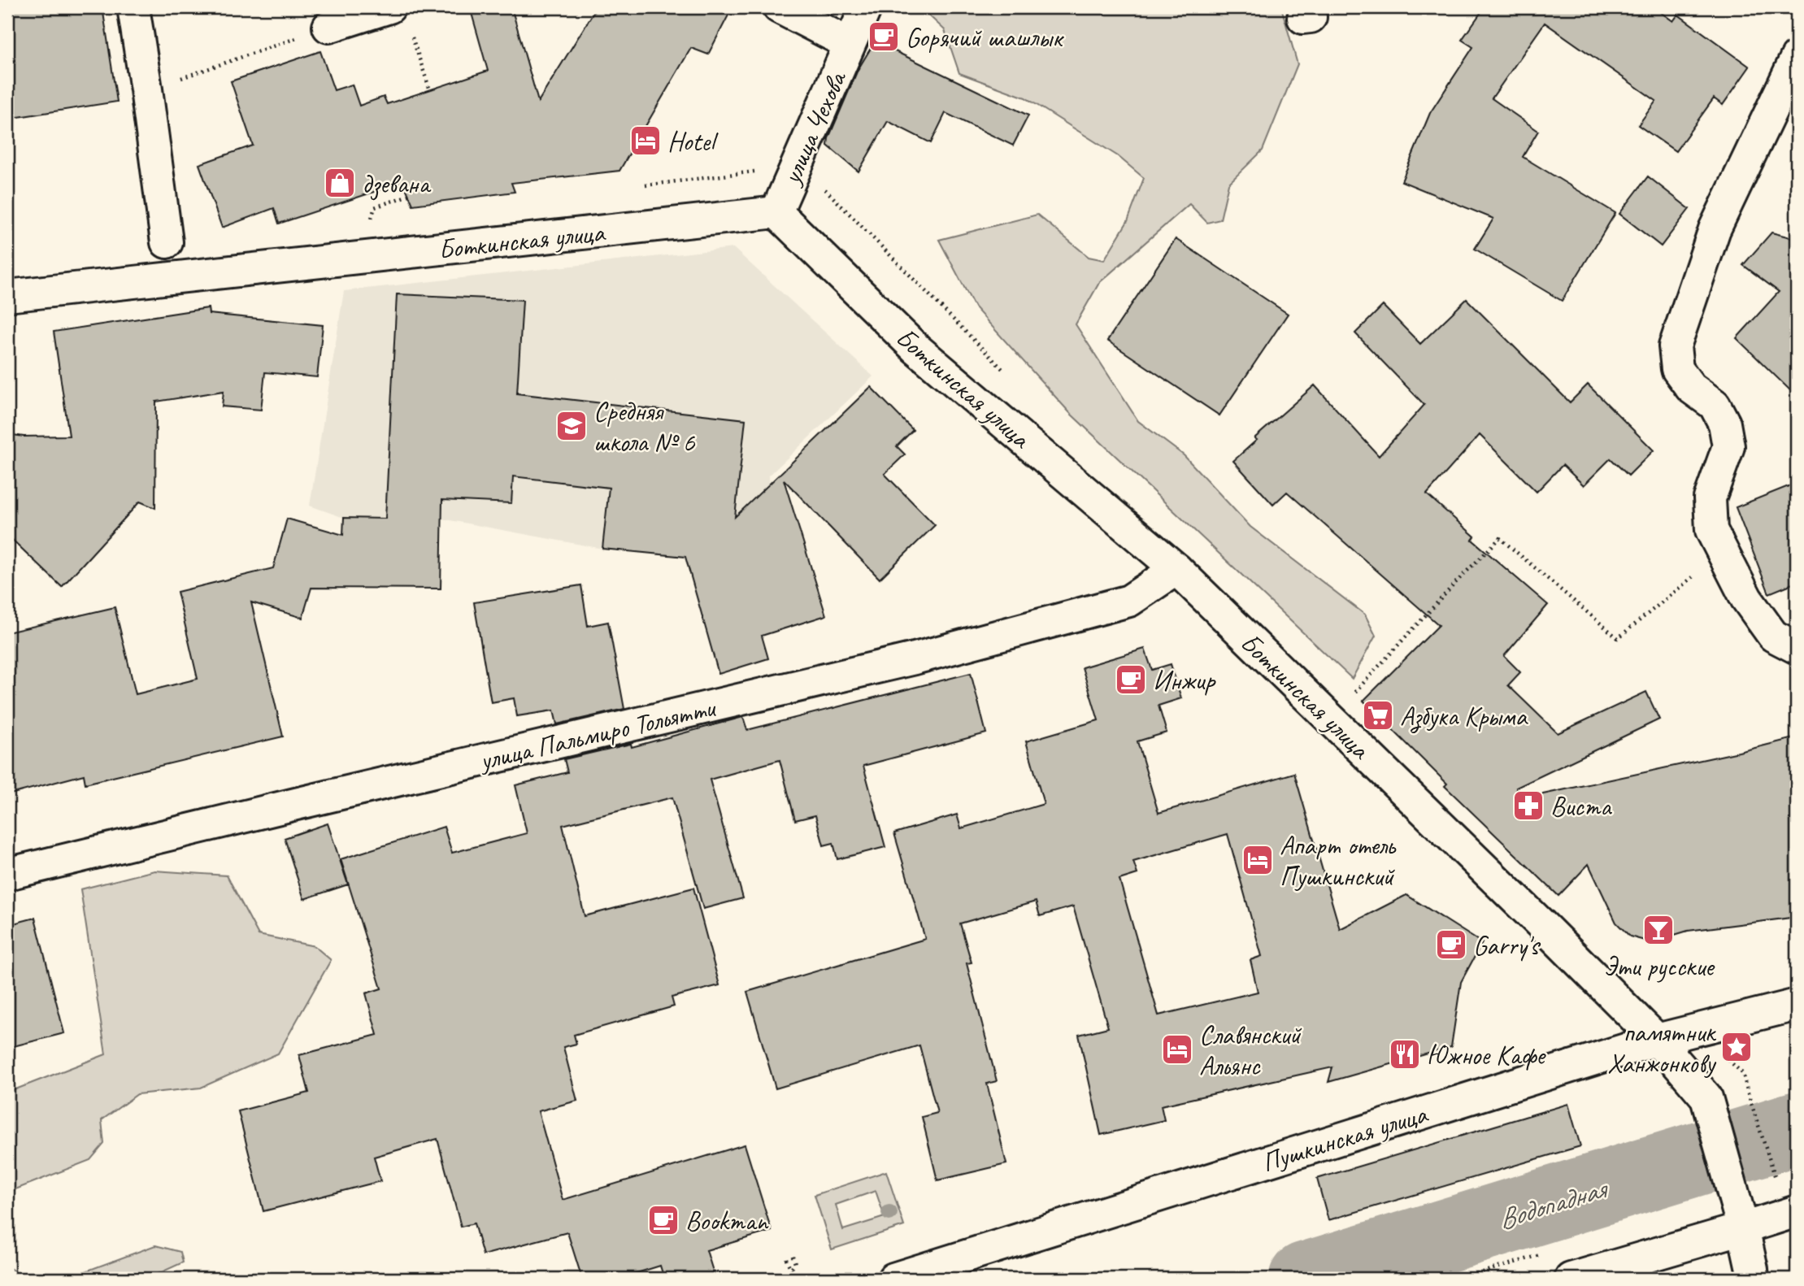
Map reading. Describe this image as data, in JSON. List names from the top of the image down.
{
  "streets": {
    "street": [
      "улица Чехова",
      "Боткинская улица",
      "улица Пальмиро Тольятти",
      "Пушкинская улица"
    ]
  },
  "crossings": [
    ["улица Чехова", "Боткинская улица"],
    ["Боткинская улица", "улица Пальмиро Тольятти"],
    ["Боткинская улица", "Пушкинская улица"]
  ],
  "water": ["Водопадная"],
  "places": {
    "cafe": [
      "Goрячий шашлык",
      "Инжир",
      "Garry's",
      "Bookman"
    ],
    "hotel": ["Hotel", "Апарт отель Пушкинский", "Славянский Альянс"],
    "shop": ["дзевана"],
    "school or university": ["Средняя школа № 6"],
    "supermarket": ["Азбука Крыма"],
    "pharmacy": ["Виста"],
    "bar": ["Эти русские"],
    "place": ["памятник Ханжонкову"],
    "restaurant": ["Южное Кафе"]
  }
}
